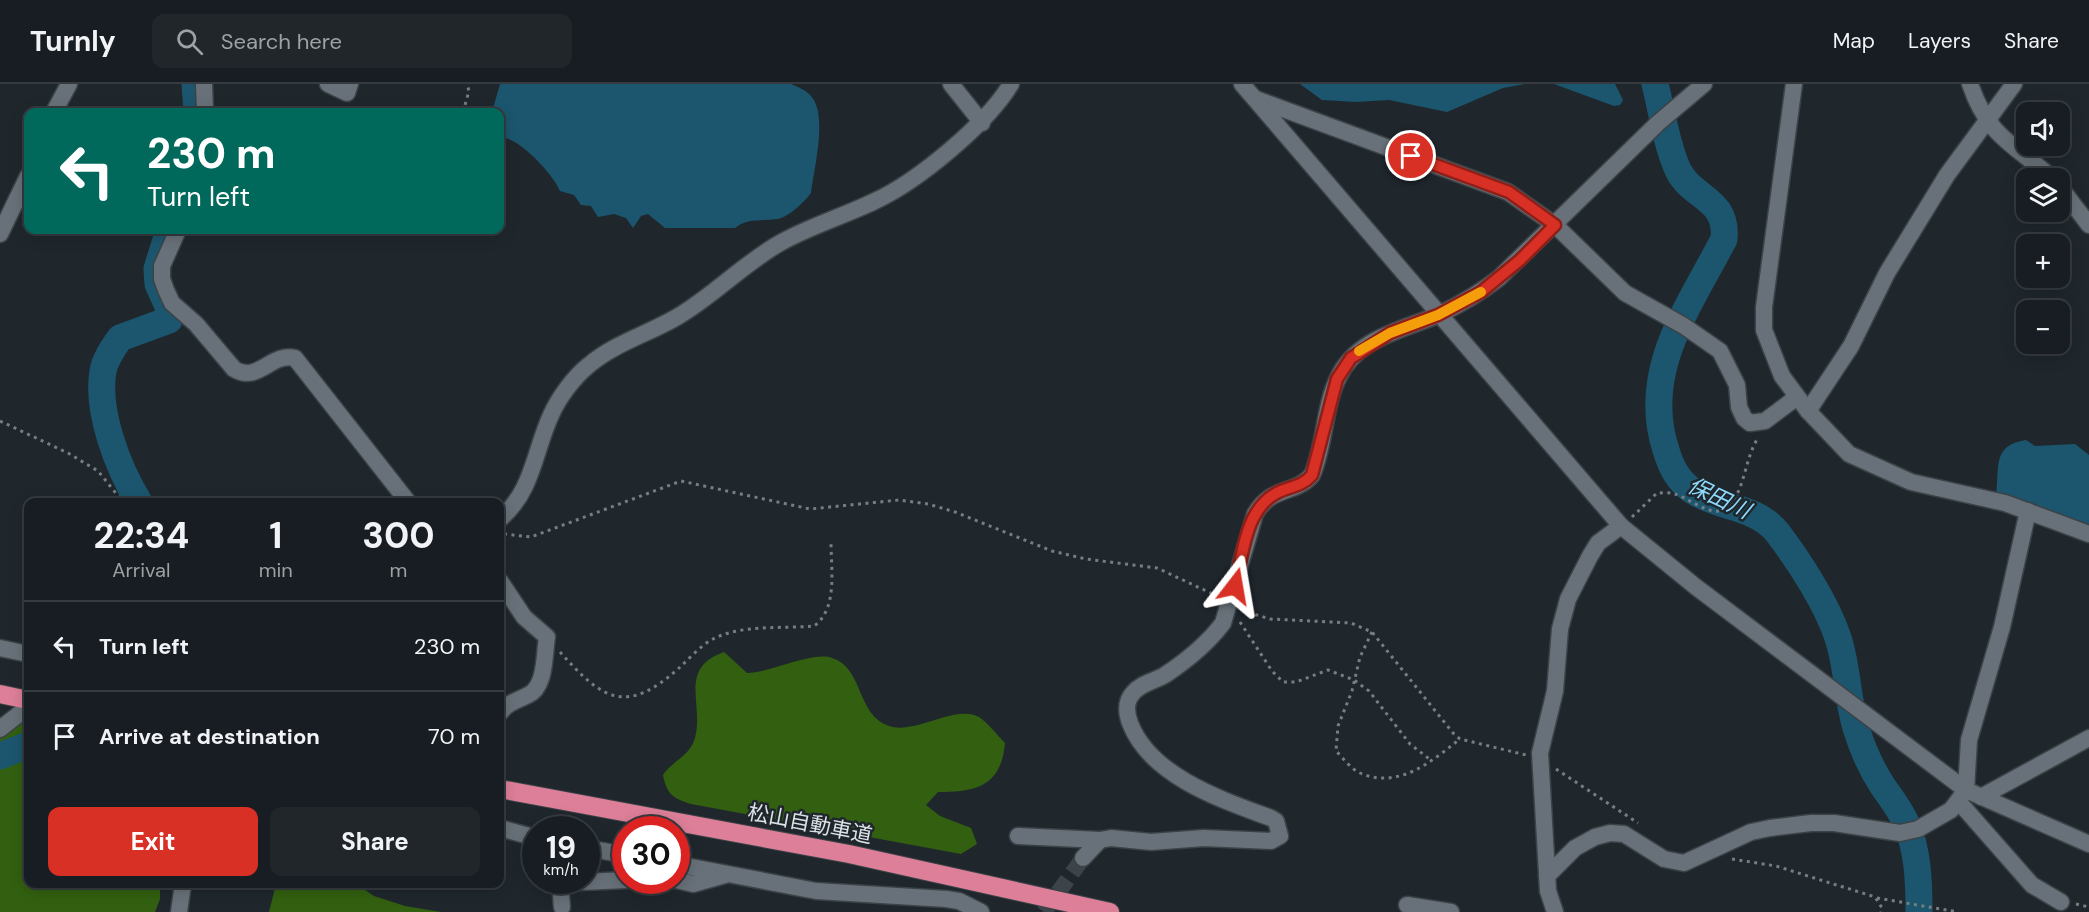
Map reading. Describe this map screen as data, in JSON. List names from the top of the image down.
{
  "streets": {
    "highway": ["松山自動車道"]
  },
  "water": ["保田川"],
  "page": {
    "header": "Turnly",
    "search": "Search here",
    "nav": ["Map", "Layers", "Share"],
    "map_buttons": ["+", "−"],
    "turn": ["230 m", "Turn left"],
    "eta": [
      "22:34",
      "Arrival",
      "1",
      "min",
      "300",
      "m"
    ],
    "list": [
      {
        "name": "Turn left",
        "value": "230 m"
      },
      {
        "name": "Arrive at destination",
        "value": "70 m"
      }
    ],
    "buttons": ["Exit", "Share"],
    "speed": "19 km/h",
    "limit": "30"
  }
}
